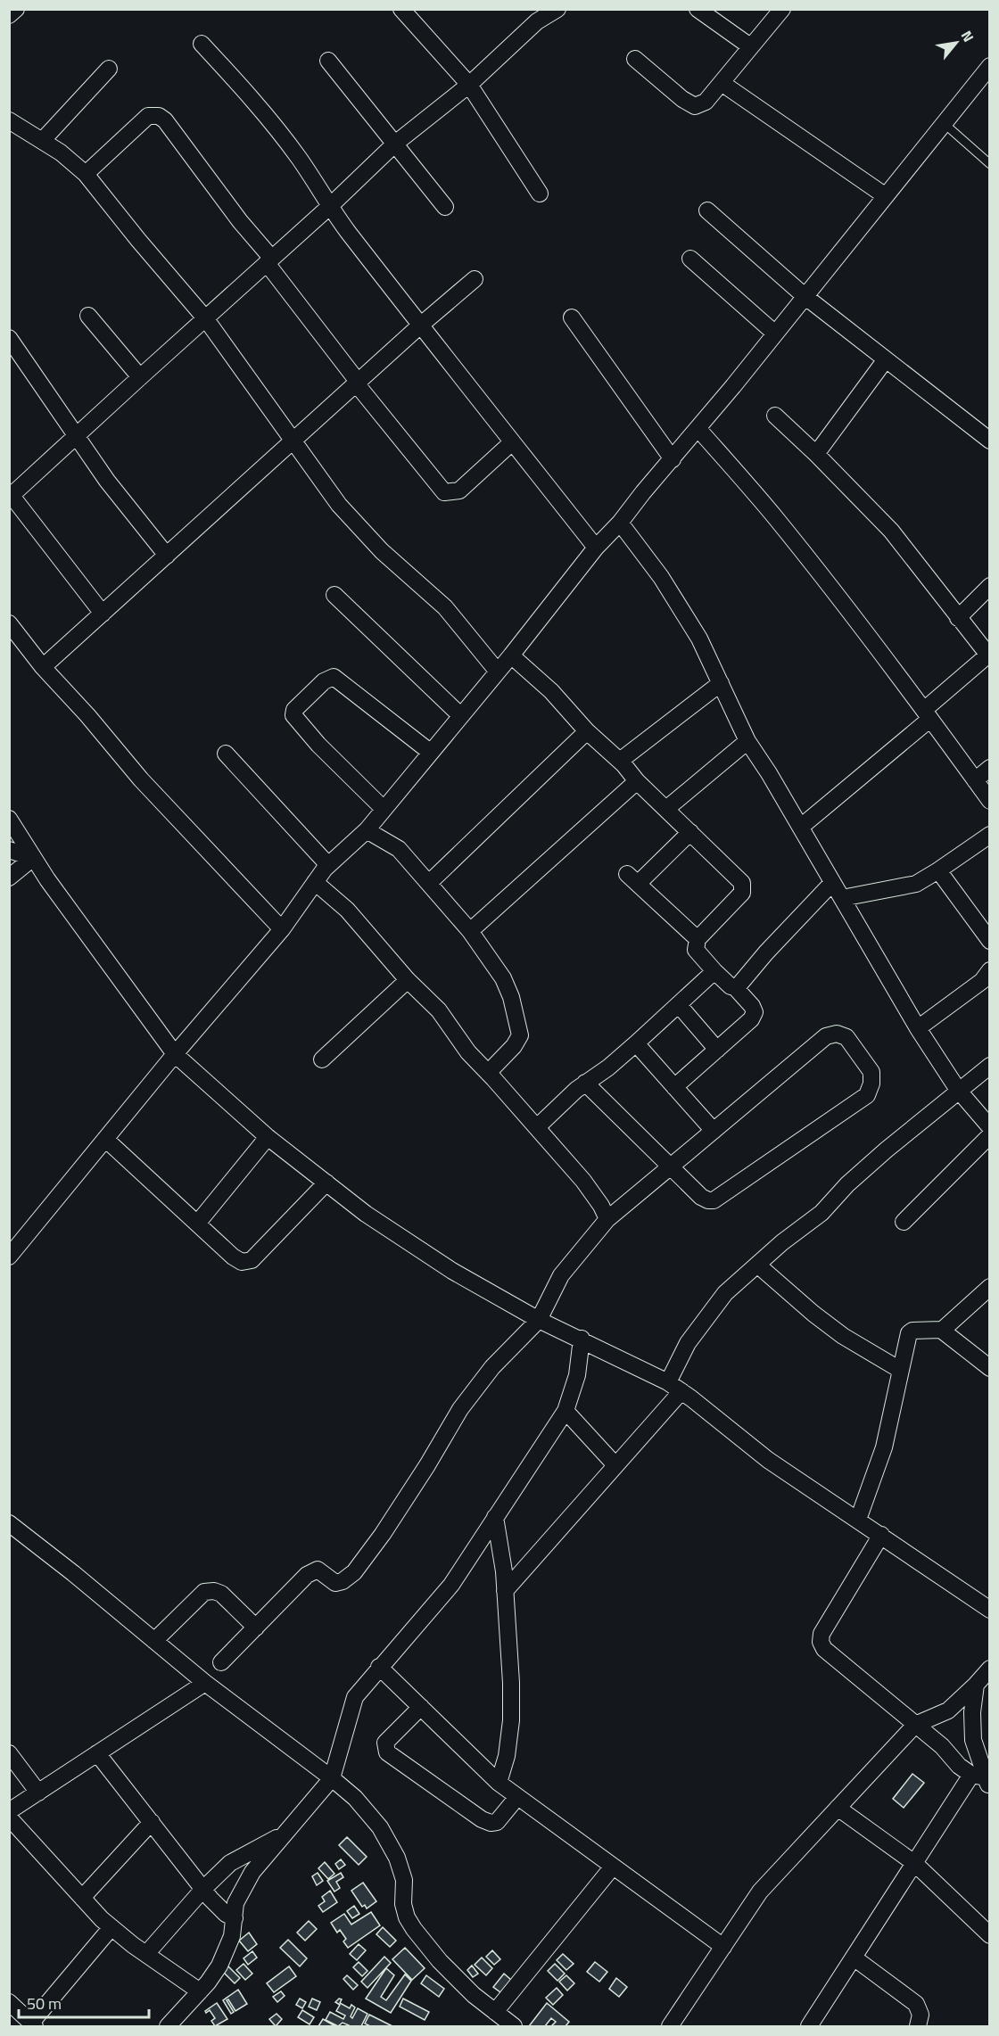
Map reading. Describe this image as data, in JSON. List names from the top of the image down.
{
  "scale_bar": "50 m",
  "north": "top right"
}
